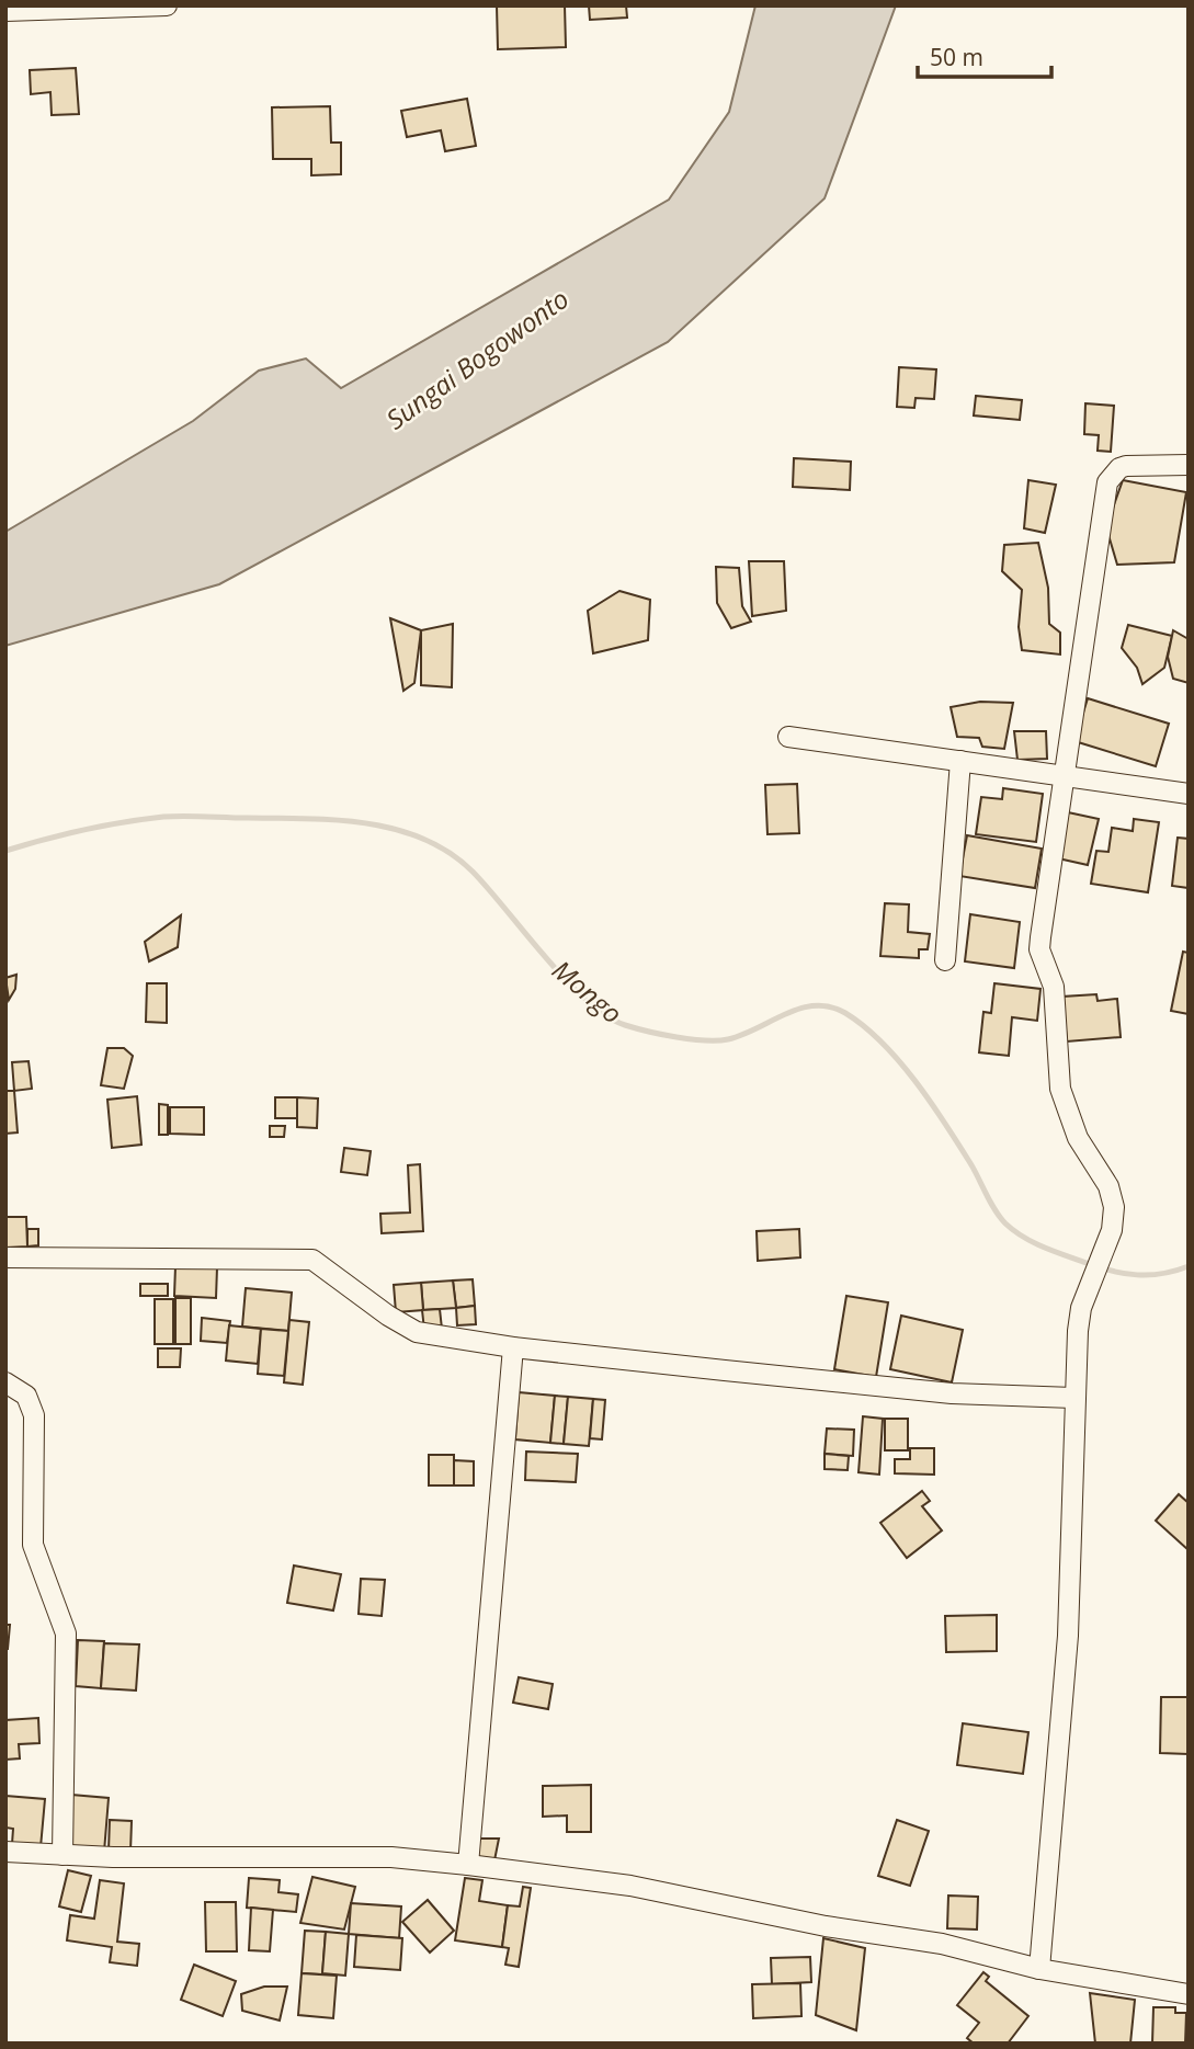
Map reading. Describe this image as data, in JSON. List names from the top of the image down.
{
  "water": ["Sungai Bogowonto", "Mongo"],
  "scale_bar": "50 m"
}
